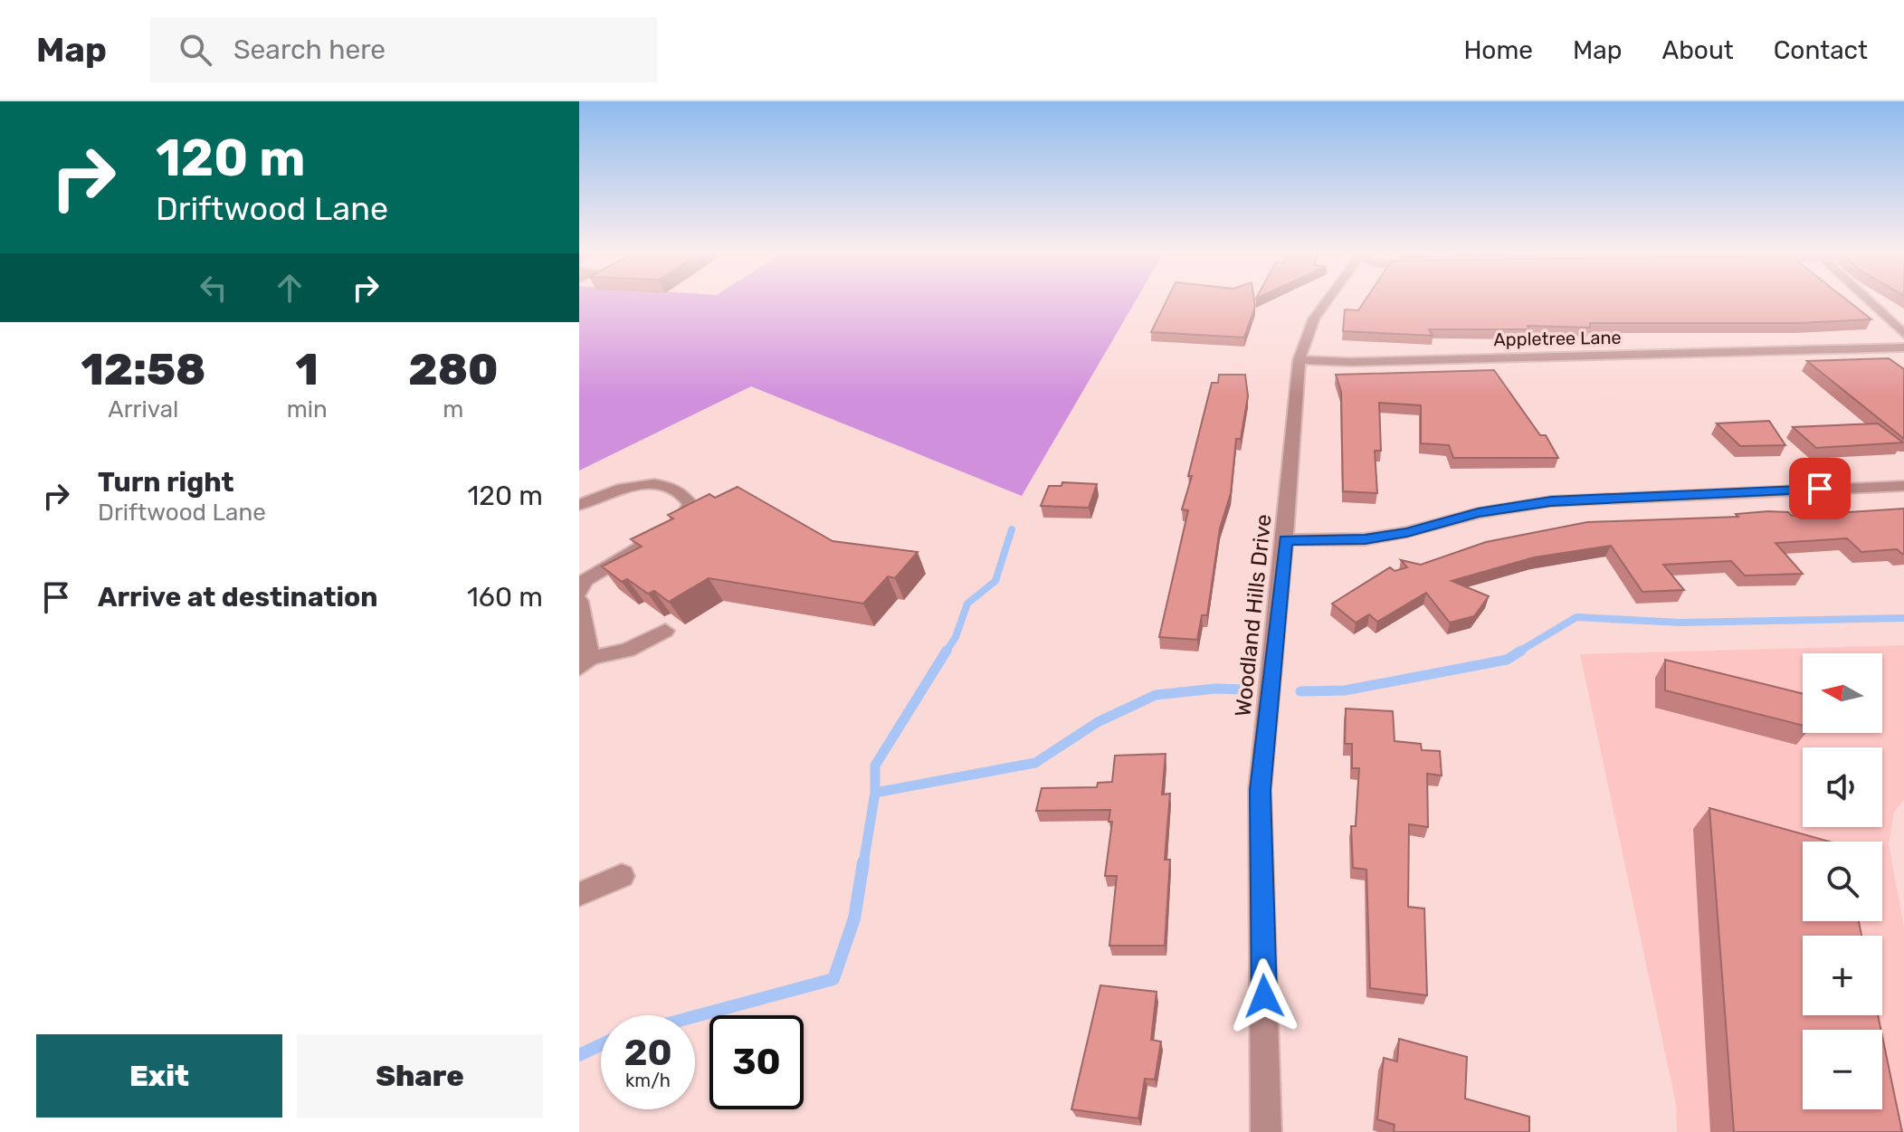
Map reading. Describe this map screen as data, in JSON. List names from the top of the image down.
{
  "streets": {
    "street": ["Appletree Lane", "Woodland Hills Drive"]
  },
  "crossings": [
    ["Appletree Lane", "Woodland Hills Drive"]
  ],
  "north": "left",
  "page": {
    "header": "Map",
    "search": "Search here",
    "nav": [
      "Home",
      "Map",
      "About",
      "Contact"
    ],
    "turn": ["120 m", "Driftwood Lane"],
    "eta": [
      "12:58",
      "Arrival",
      "1",
      "min",
      "280",
      "m"
    ],
    "list": [
      {
        "name": "Turn right",
        "note": "Driftwood Lane",
        "value": "120 m"
      },
      {
        "name": "Arrive at destination",
        "value": "160 m"
      }
    ],
    "map_buttons": ["+", "−"],
    "speed": "20 km/h",
    "limit": "30",
    "buttons": ["Exit", "Share"]
  }
}
